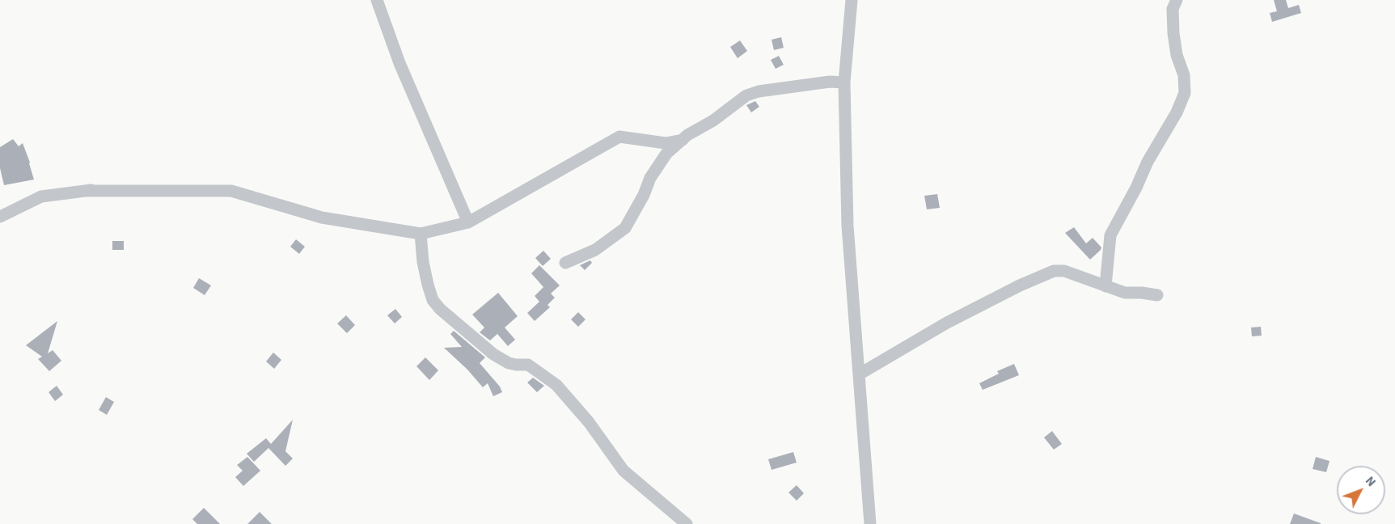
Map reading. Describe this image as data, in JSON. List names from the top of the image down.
{
  "north": "top right"
}
